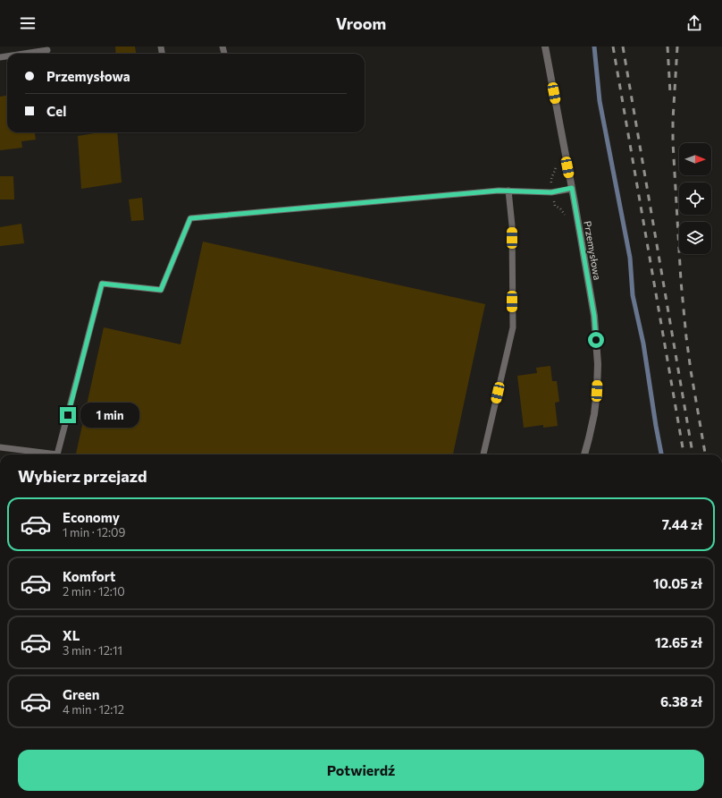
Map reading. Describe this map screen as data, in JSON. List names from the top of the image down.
{
  "streets": {
    "street": ["Przemysłowa"]
  },
  "north": "right",
  "page": {
    "header": "Vroom",
    "banner": ["Przemysłowa", "Cel"],
    "bubble": "1 min",
    "heading": "Wybierz przejazd",
    "list": [
      {
        "name": "Economy",
        "note": "1 min · 12:09",
        "value": "7.44 zł"
      },
      {
        "name": "Komfort",
        "note": "2 min · 12:10",
        "value": "10.05 zł"
      },
      {
        "name": "XL",
        "note": "3 min · 12:11",
        "value": "12.65 zł"
      },
      {
        "name": "Green",
        "note": "4 min · 12:12",
        "value": "6.38 zł"
      }
    ],
    "buttons": "Potwierdź"
  }
}
